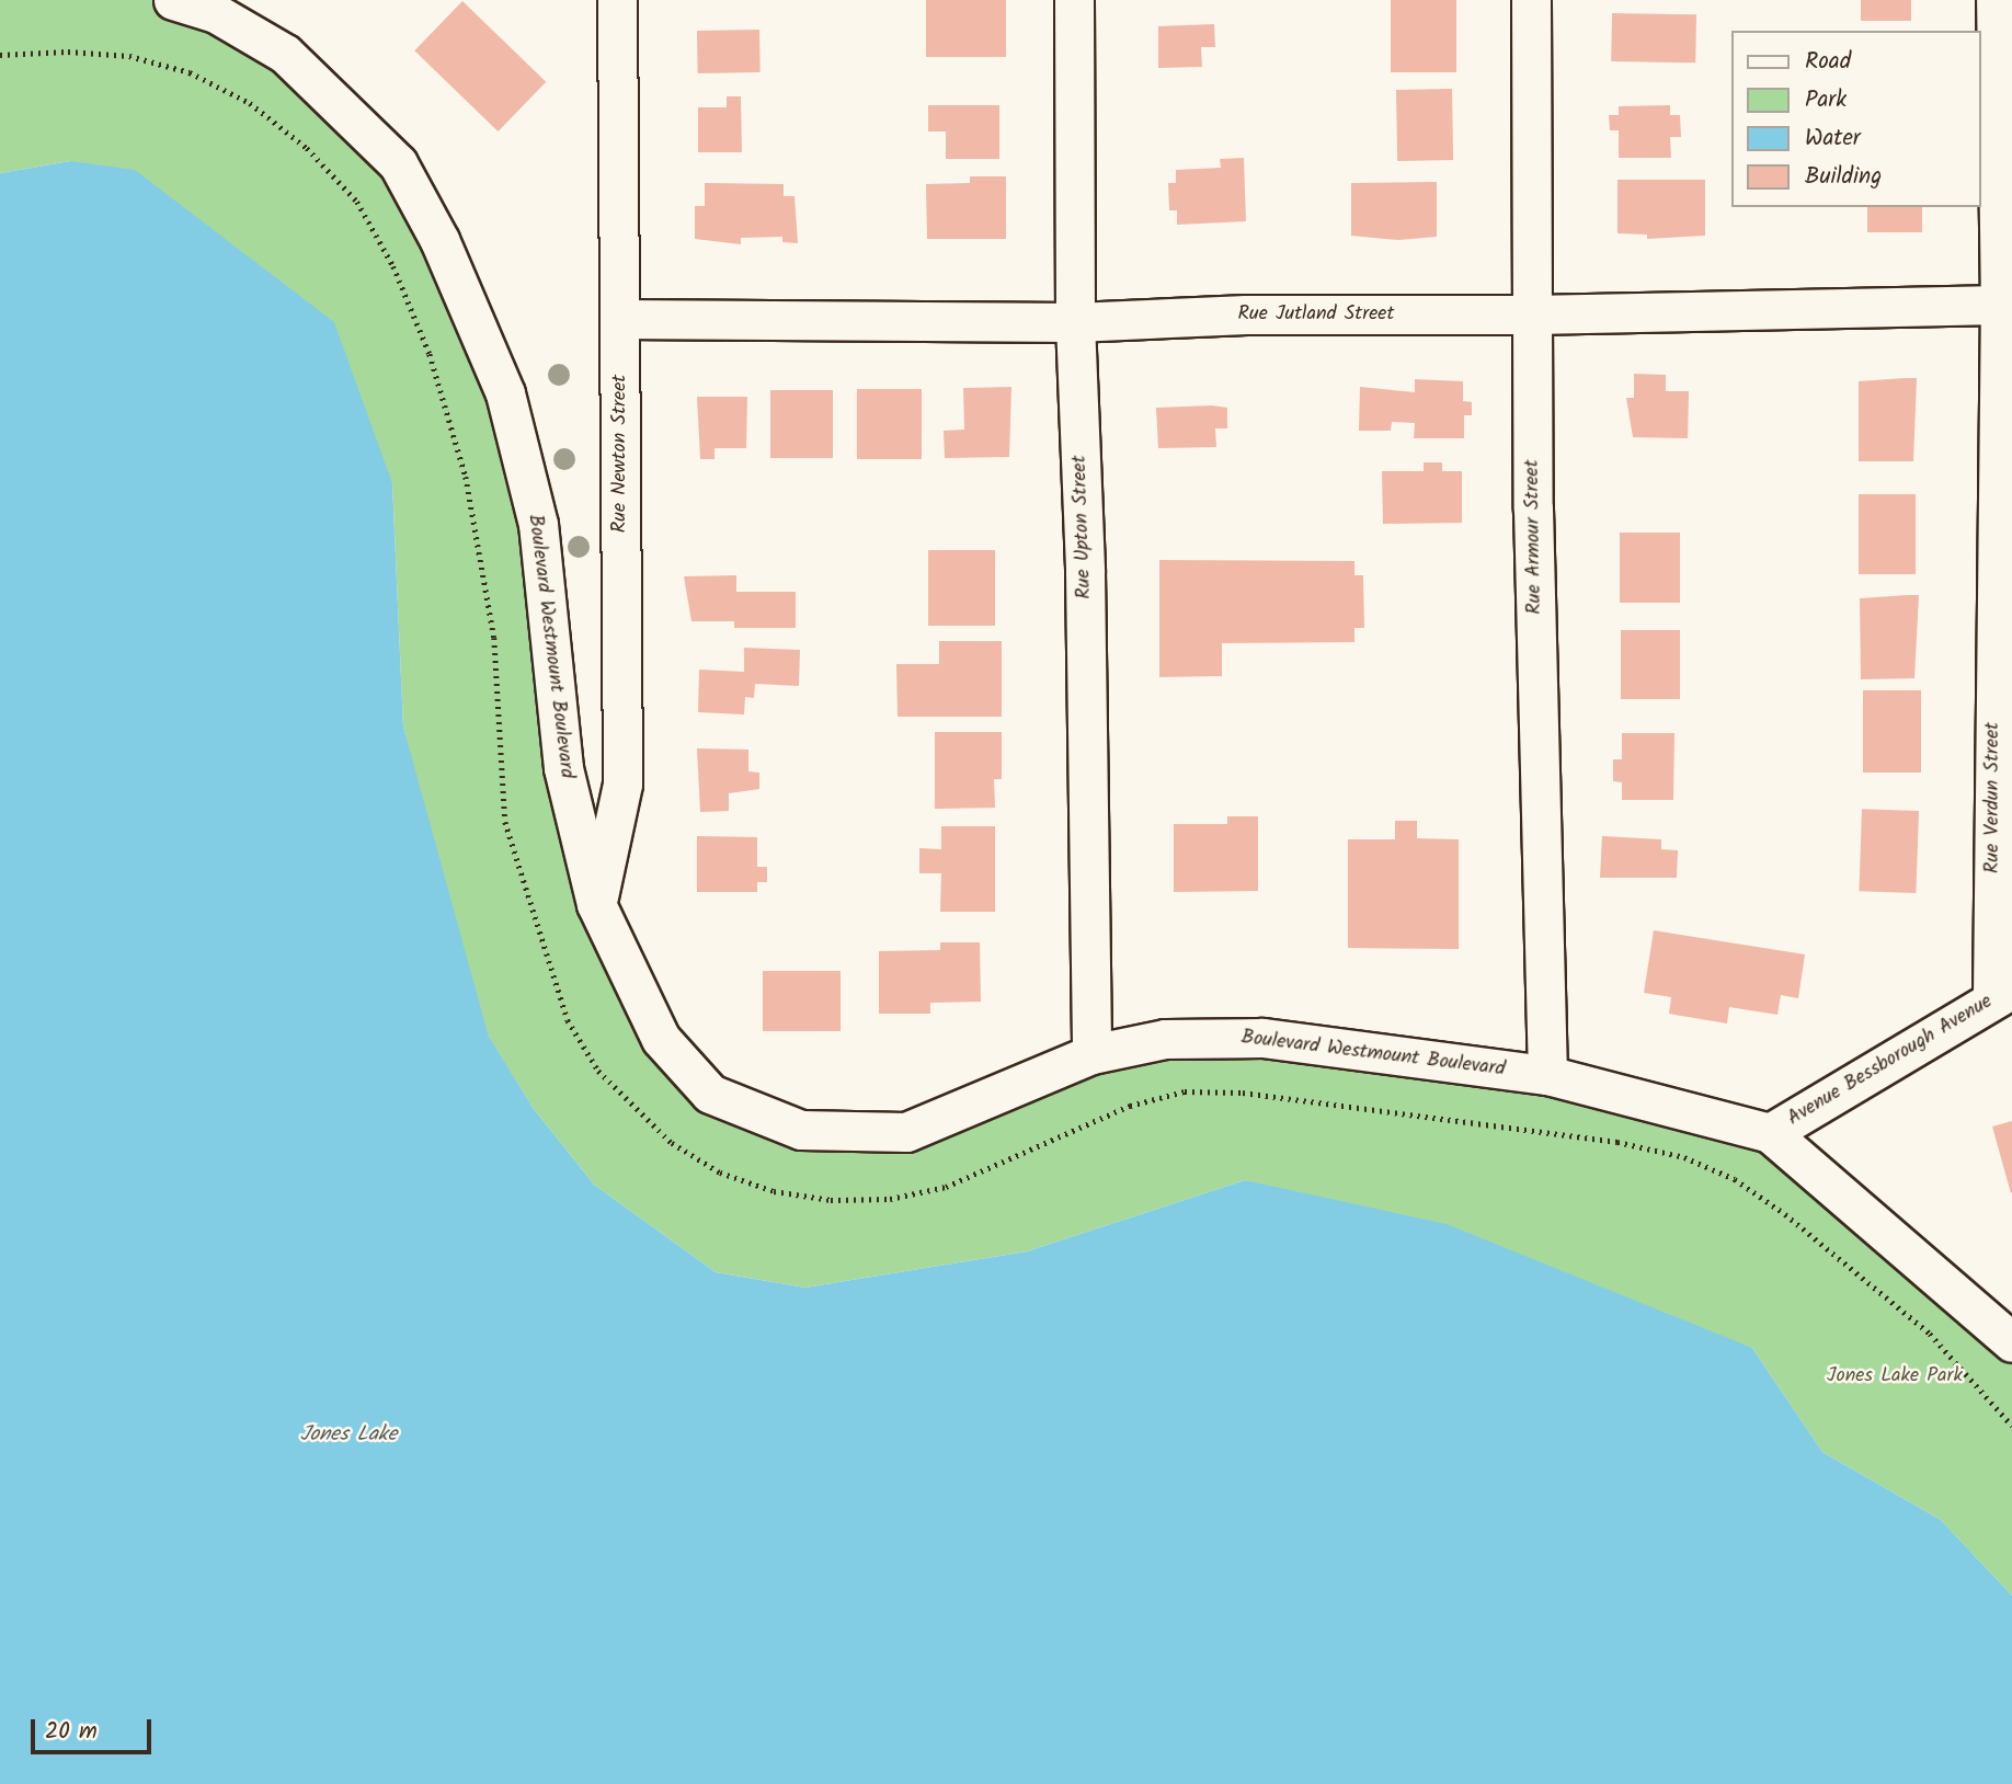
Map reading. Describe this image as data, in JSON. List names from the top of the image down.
{
  "streets": {
    "street": [
      "Rue Jutland Street",
      "Rue Newton Street",
      "Rue Upton Street",
      "Rue Armour Street",
      "Boulevard Westmount Boulevard",
      "Rue Verdun Street",
      "Avenue Bessborough Avenue"
    ]
  },
  "crossings": [
    ["Rue Jutland Street", "Rue Newton Street"],
    ["Rue Jutland Street", "Rue Upton Street"],
    ["Rue Jutland Street", "Rue Armour Street"],
    ["Rue Jutland Street", "Rue Verdun Street"],
    ["Rue Newton Street", "Boulevard Westmount Boulevard"],
    ["Rue Upton Street", "Boulevard Westmount Boulevard"],
    ["Rue Armour Street", "Boulevard Westmount Boulevard"],
    ["Boulevard Westmount Boulevard", "Avenue Bessborough Avenue"],
    ["Rue Verdun Street", "Avenue Bessborough Avenue"]
  ],
  "water": ["Jones Lake"],
  "parks": ["Jones Lake Park"],
  "legend": [
    "Road",
    "Park",
    "Water",
    "Building"
  ],
  "scale_bar": "20 m"
}
